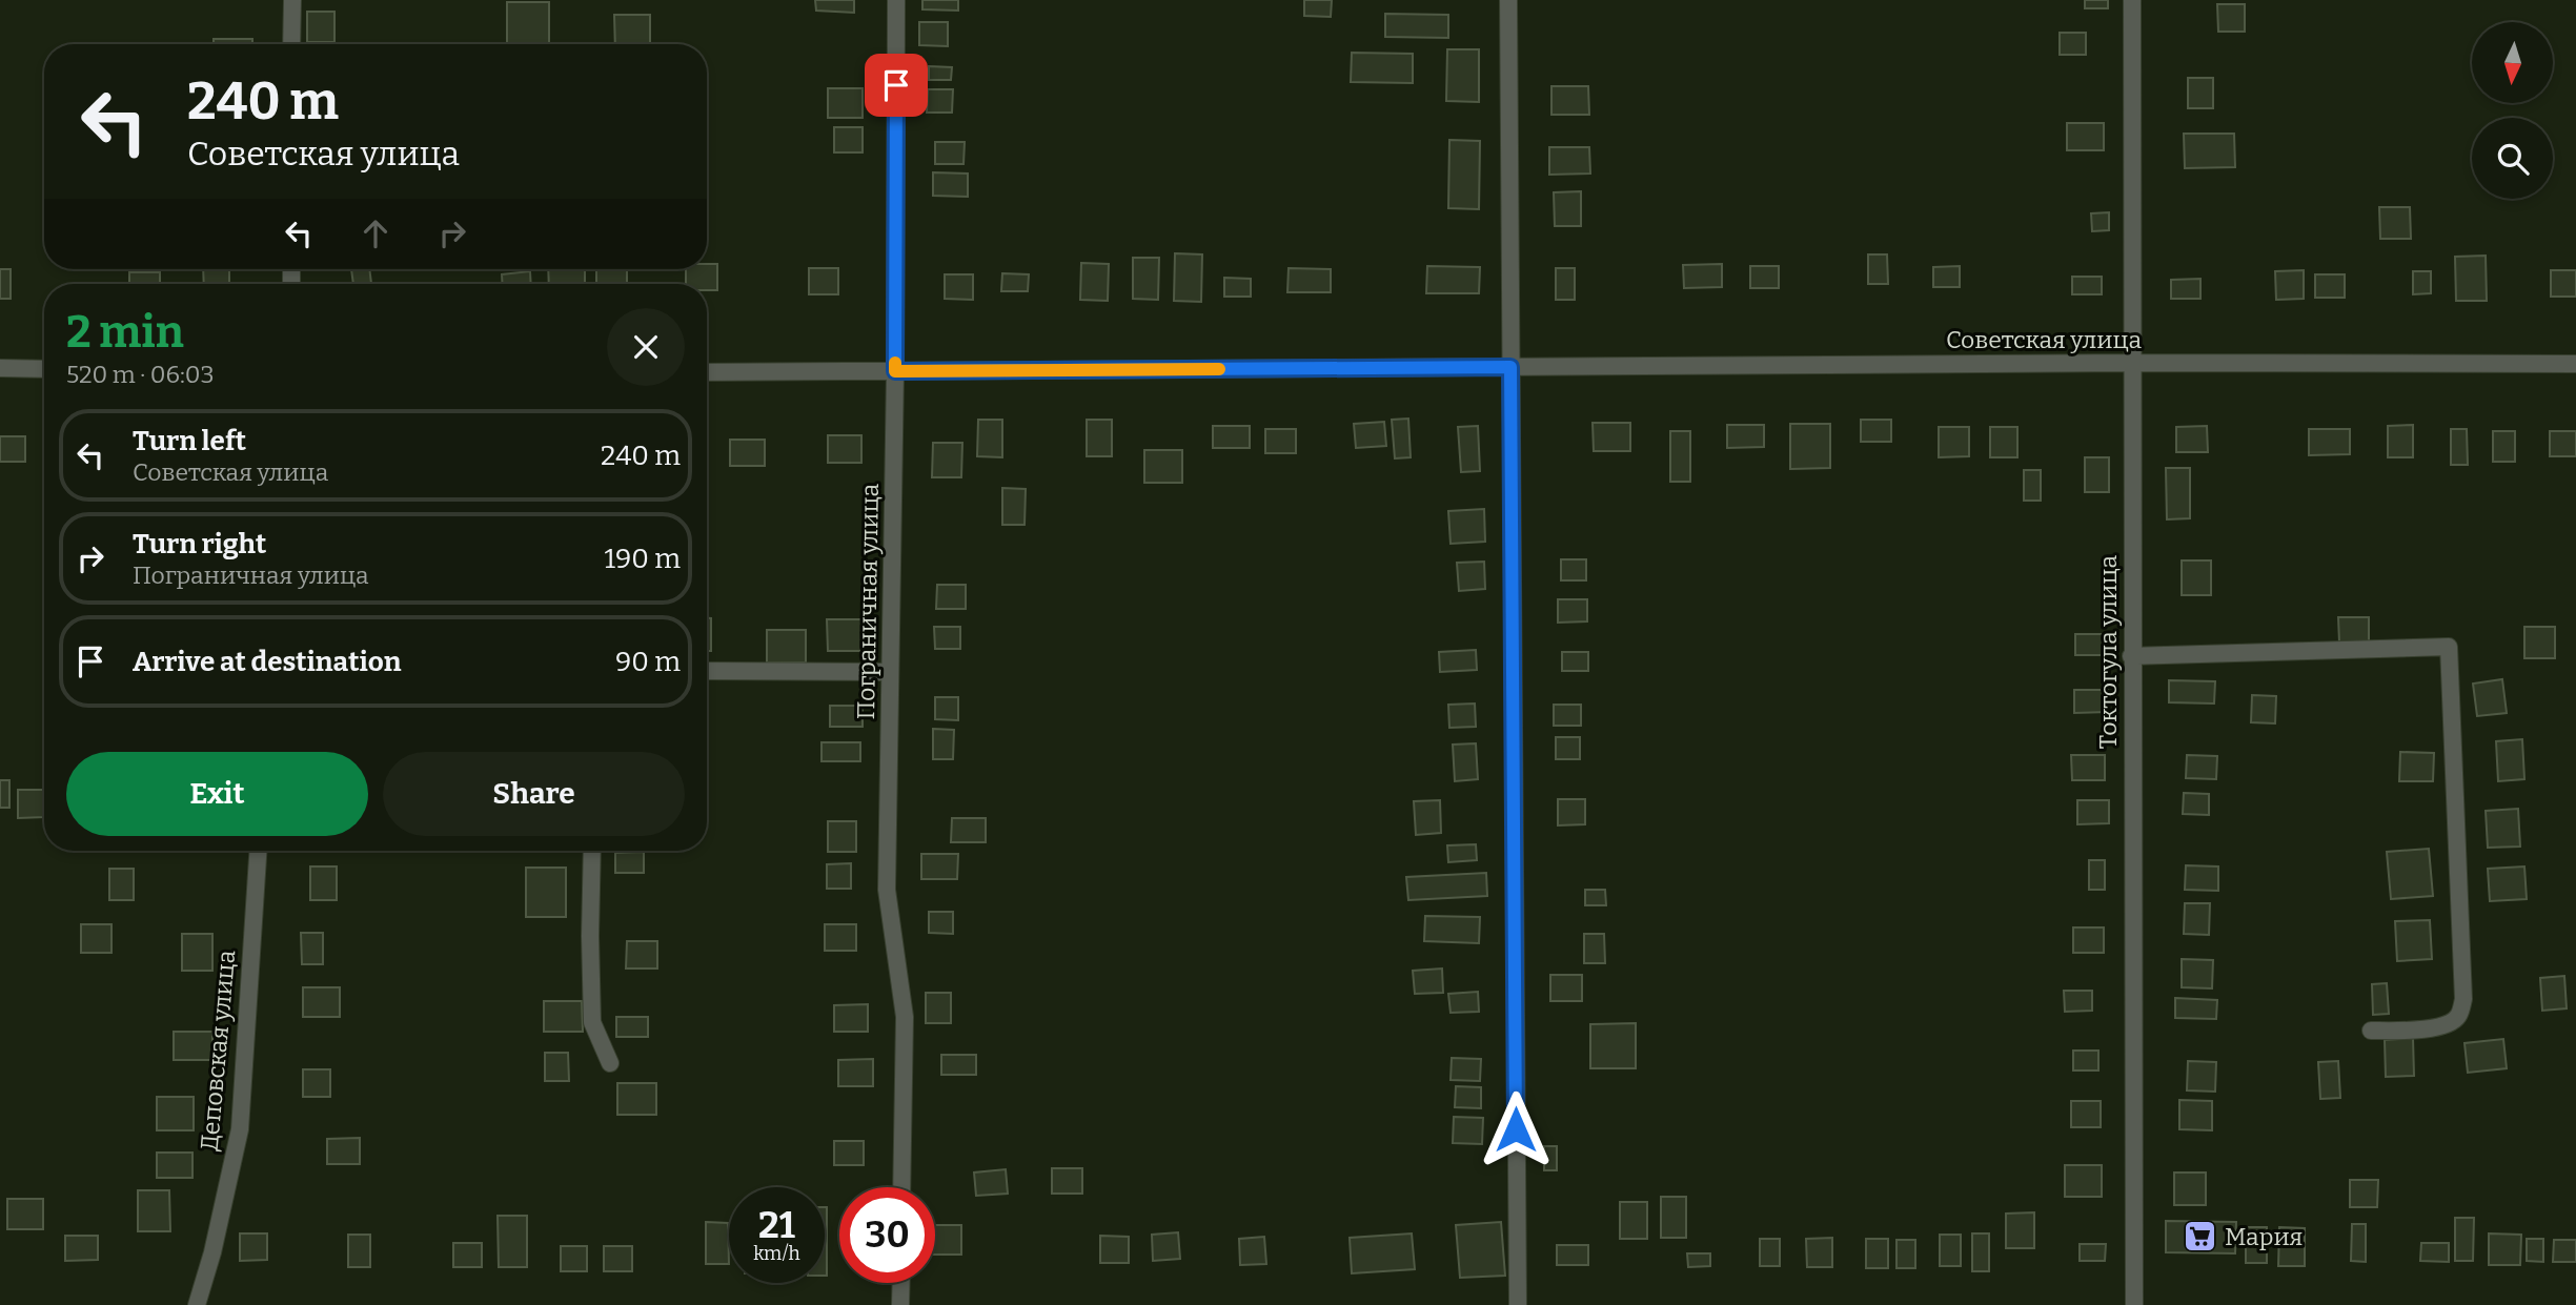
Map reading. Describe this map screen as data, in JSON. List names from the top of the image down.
{
  "streets": {
    "street": [
      "Советская улица",
      "Пограничная улица",
      "Токтогула улица",
      "Деповская улица"
    ]
  },
  "crossings": [
    ["Советская улица", "Пограничная улица"],
    ["Советская улица", "Токтогула улица"]
  ],
  "places": {
    "supermarket": ["Мария"]
  },
  "north": "bottom",
  "page": {
    "turn": ["240 m", "Советская улица"],
    "heading": ["2 min", "520 m · 06:03"],
    "list": [
      {
        "name": "Turn left",
        "note": "Советская улица",
        "value": "240 m"
      },
      {
        "name": "Turn right",
        "note": "Пограничная улица",
        "value": "190 m"
      },
      {
        "name": "Arrive at destination",
        "value": "90 m"
      }
    ],
    "buttons": ["Exit", "Share"],
    "speed": "21 km/h",
    "limit": "30"
  }
}
